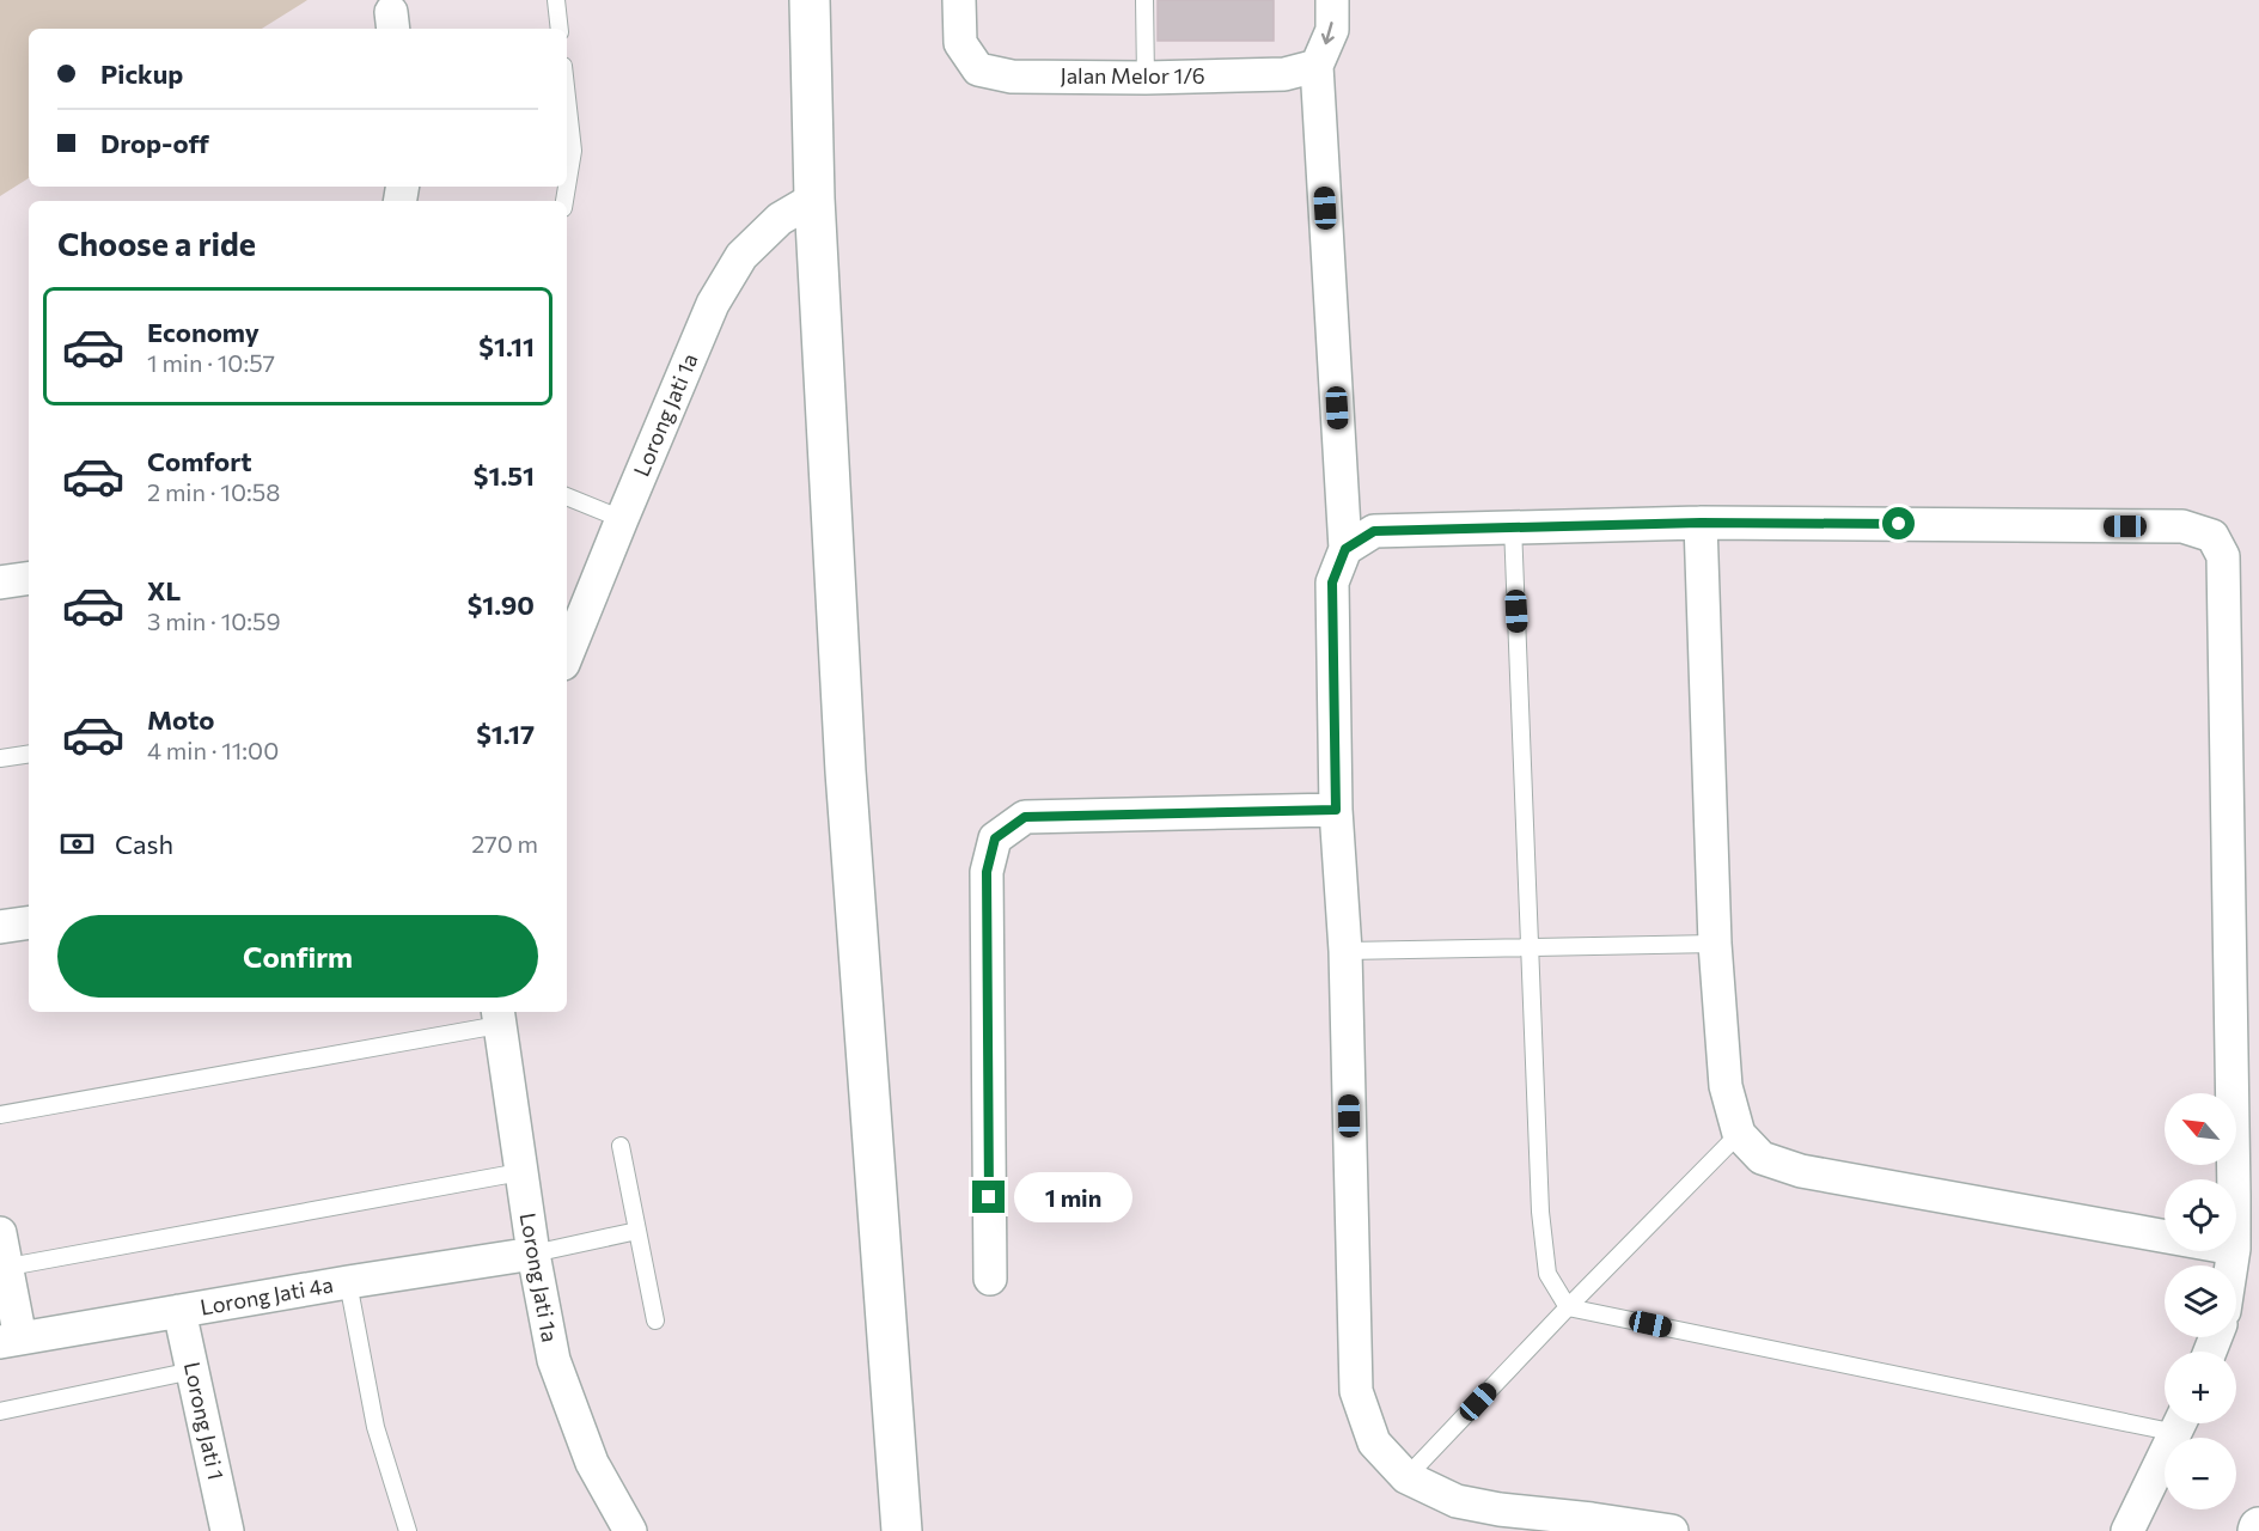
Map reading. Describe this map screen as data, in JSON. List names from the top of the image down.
{
  "streets": {
    "street": [
      "Jalan Melor 1/6",
      "Lorong Jati 1a",
      "Lorong Jati 4a",
      "Lorong Jati 1"
    ]
  },
  "crossings": [
    ["Lorong Jati 1a", "Lorong Jati 4a"],
    ["Lorong Jati 4a", "Lorong Jati 1"]
  ],
  "north": "top left",
  "page": {
    "banner": ["Pickup", "Drop-off"],
    "heading": "Choose a ride",
    "list": [
      {
        "name": "Economy",
        "note": "1 min · 10:57",
        "value": "$1.11"
      },
      {
        "name": "Comfort",
        "note": "2 min · 10:58",
        "value": "$1.51"
      },
      {
        "name": "XL",
        "note": "3 min · 10:59",
        "value": "$1.90"
      },
      {
        "name": "Moto",
        "note": "4 min · 11:00",
        "value": "$1.17"
      }
    ],
    "pay": ["Cash", "270 m"],
    "buttons": "Confirm",
    "map_buttons": ["+", "−"],
    "bubble": "1 min"
  }
}
